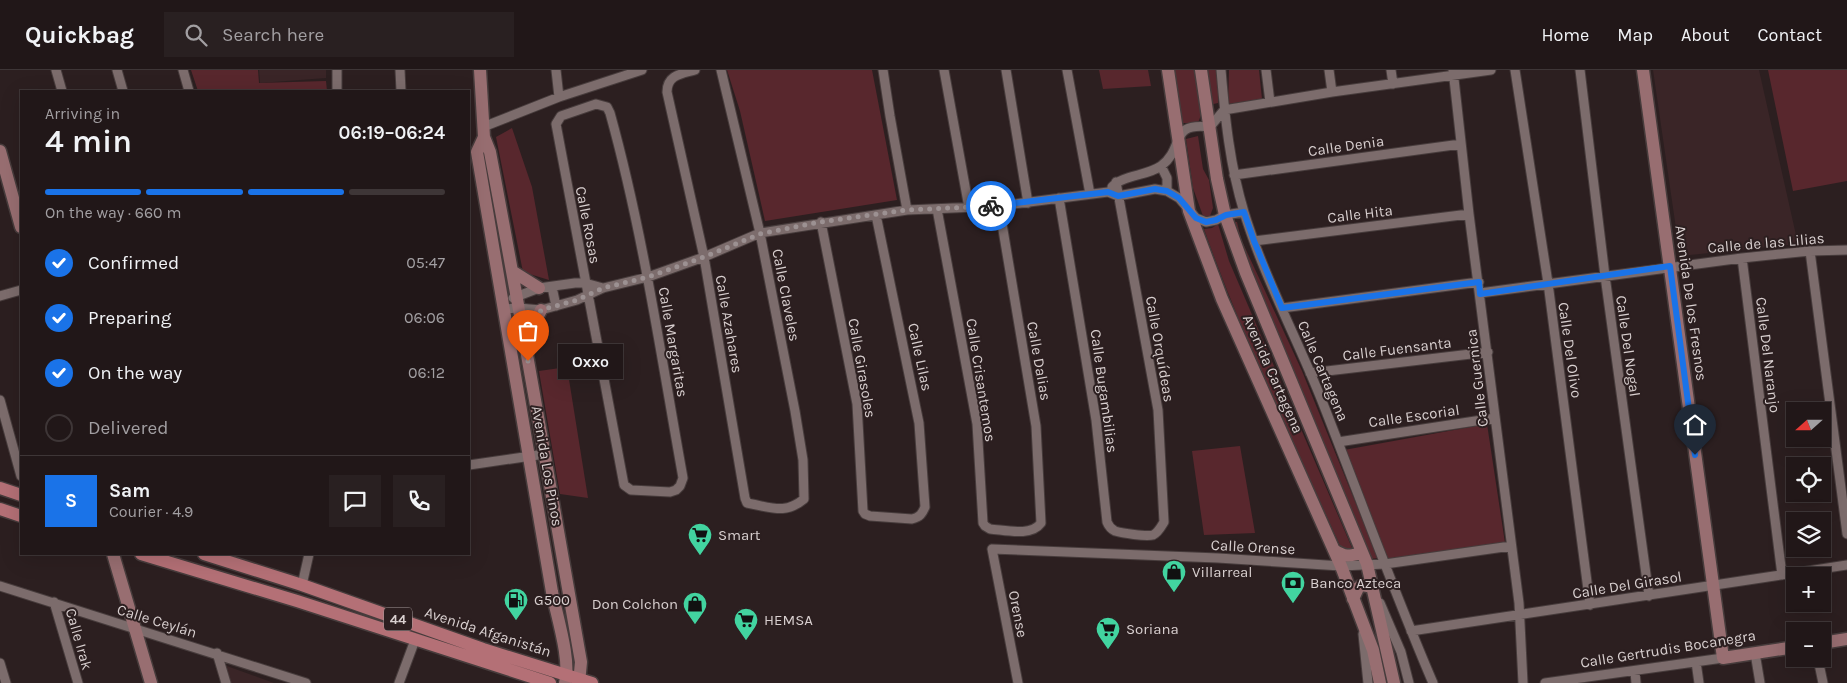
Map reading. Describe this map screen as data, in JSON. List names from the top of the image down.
{
  "streets": {
    "main road": ["44", "Avenida Afganistán"],
    "street": [
      "Calle Denia",
      "Calle Hita",
      "Calle Rosas",
      "Calle de las Lilias",
      "Calle Claveles",
      "Avenida De los Fresnos",
      "Calle Azahares",
      "Calle Margaritas",
      "Calle Del Nogal",
      "Calle Orquídeas",
      "Calle Fuensanta",
      "Calle Del Olivo",
      "Calle Del Naranjo",
      "Calle Lilas",
      "Calle Dalias",
      "Calle Girasoles",
      "Calle Cartagena",
      "Avenida Cartagena",
      "Calle Guernica",
      "Calle Crisantemos",
      "Calle Bugambilias",
      "Calle Escorial",
      "Avenida Los Pinos",
      "Calle Orense",
      "Calle Del Girasol",
      "Orense",
      "Calle Ceylán",
      "Calle Irak",
      "Calle Gertrudis Bocanegra"
    ]
  },
  "crossings": [
    ["Calle Denia", "Calle Cartagena"],
    ["Calle Denia", "Calle Guernica"],
    ["Calle Hita", "Calle Cartagena"],
    ["Calle Hita", "Calle Guernica"],
    ["Calle Rosas", "Calle Margaritas"],
    ["Calle de las Lilias", "Avenida De los Fresnos"],
    ["Calle de las Lilias", "Calle Del Nogal"],
    ["Calle de las Lilias", "Calle Del Olivo"],
    ["Calle de las Lilias", "Calle Del Naranjo"],
    ["Calle de las Lilias", "Calle Guernica"],
    ["Calle Claveles", "Calle Azahares"],
    ["Avenida De los Fresnos", "Calle Del Girasol"],
    ["Avenida De los Fresnos", "Calle Gertrudis Bocanegra"],
    ["Calle Del Nogal", "Calle Del Girasol"],
    ["Calle Orquídeas", "Calle Bugambilias"],
    ["Calle Fuensanta", "Calle Cartagena"],
    ["Calle Fuensanta", "Calle Guernica"],
    ["Calle Del Olivo", "Calle Del Girasol"],
    ["Calle Del Naranjo", "Calle Del Girasol"],
    ["Calle Lilas", "Calle Girasoles"],
    ["Calle Dalias", "Calle Crisantemos"],
    ["Calle Cartagena", "Calle Escorial"],
    ["Calle Cartagena", "Calle Orense"],
    ["Avenida Cartagena", "Calle Orense"],
    ["Calle Guernica", "Calle Escorial"],
    ["Calle Guernica", "Calle Orense"],
    ["Calle Guernica", "Calle Del Girasol"],
    ["Avenida Los Pinos", "Avenida Afganistán"],
    ["Calle Orense", "Orense"],
    ["Calle Ceylán", "Calle Irak"]
  ],
  "places": {
    "other": ["Oxxo"],
    "supermarket": ["Smart", "HEMSA", "Soriana"],
    "shop": ["Villarreal", "Don Colchon"],
    "bank": ["Banco Azteca"],
    "fuel station": ["G500"]
  },
  "north": "left",
  "page": {
    "header": "Quickbag",
    "search": "Search here",
    "nav": [
      "Home",
      "Map",
      "About",
      "Contact"
    ],
    "heading": ["4 min", "Arriving in", "06:19–06:24"],
    "panel": ["Sam", "Courier · 4.9"],
    "bar": "On the way · 660 m",
    "list": [
      ["Confirmed", "05:47"],
      ["Preparing", "06:06"],
      ["On the way", "06:12"],
      "Delivered"
    ],
    "bubble": "Oxxo",
    "map_buttons": ["+", "−"],
    "round": "S"
  }
}
